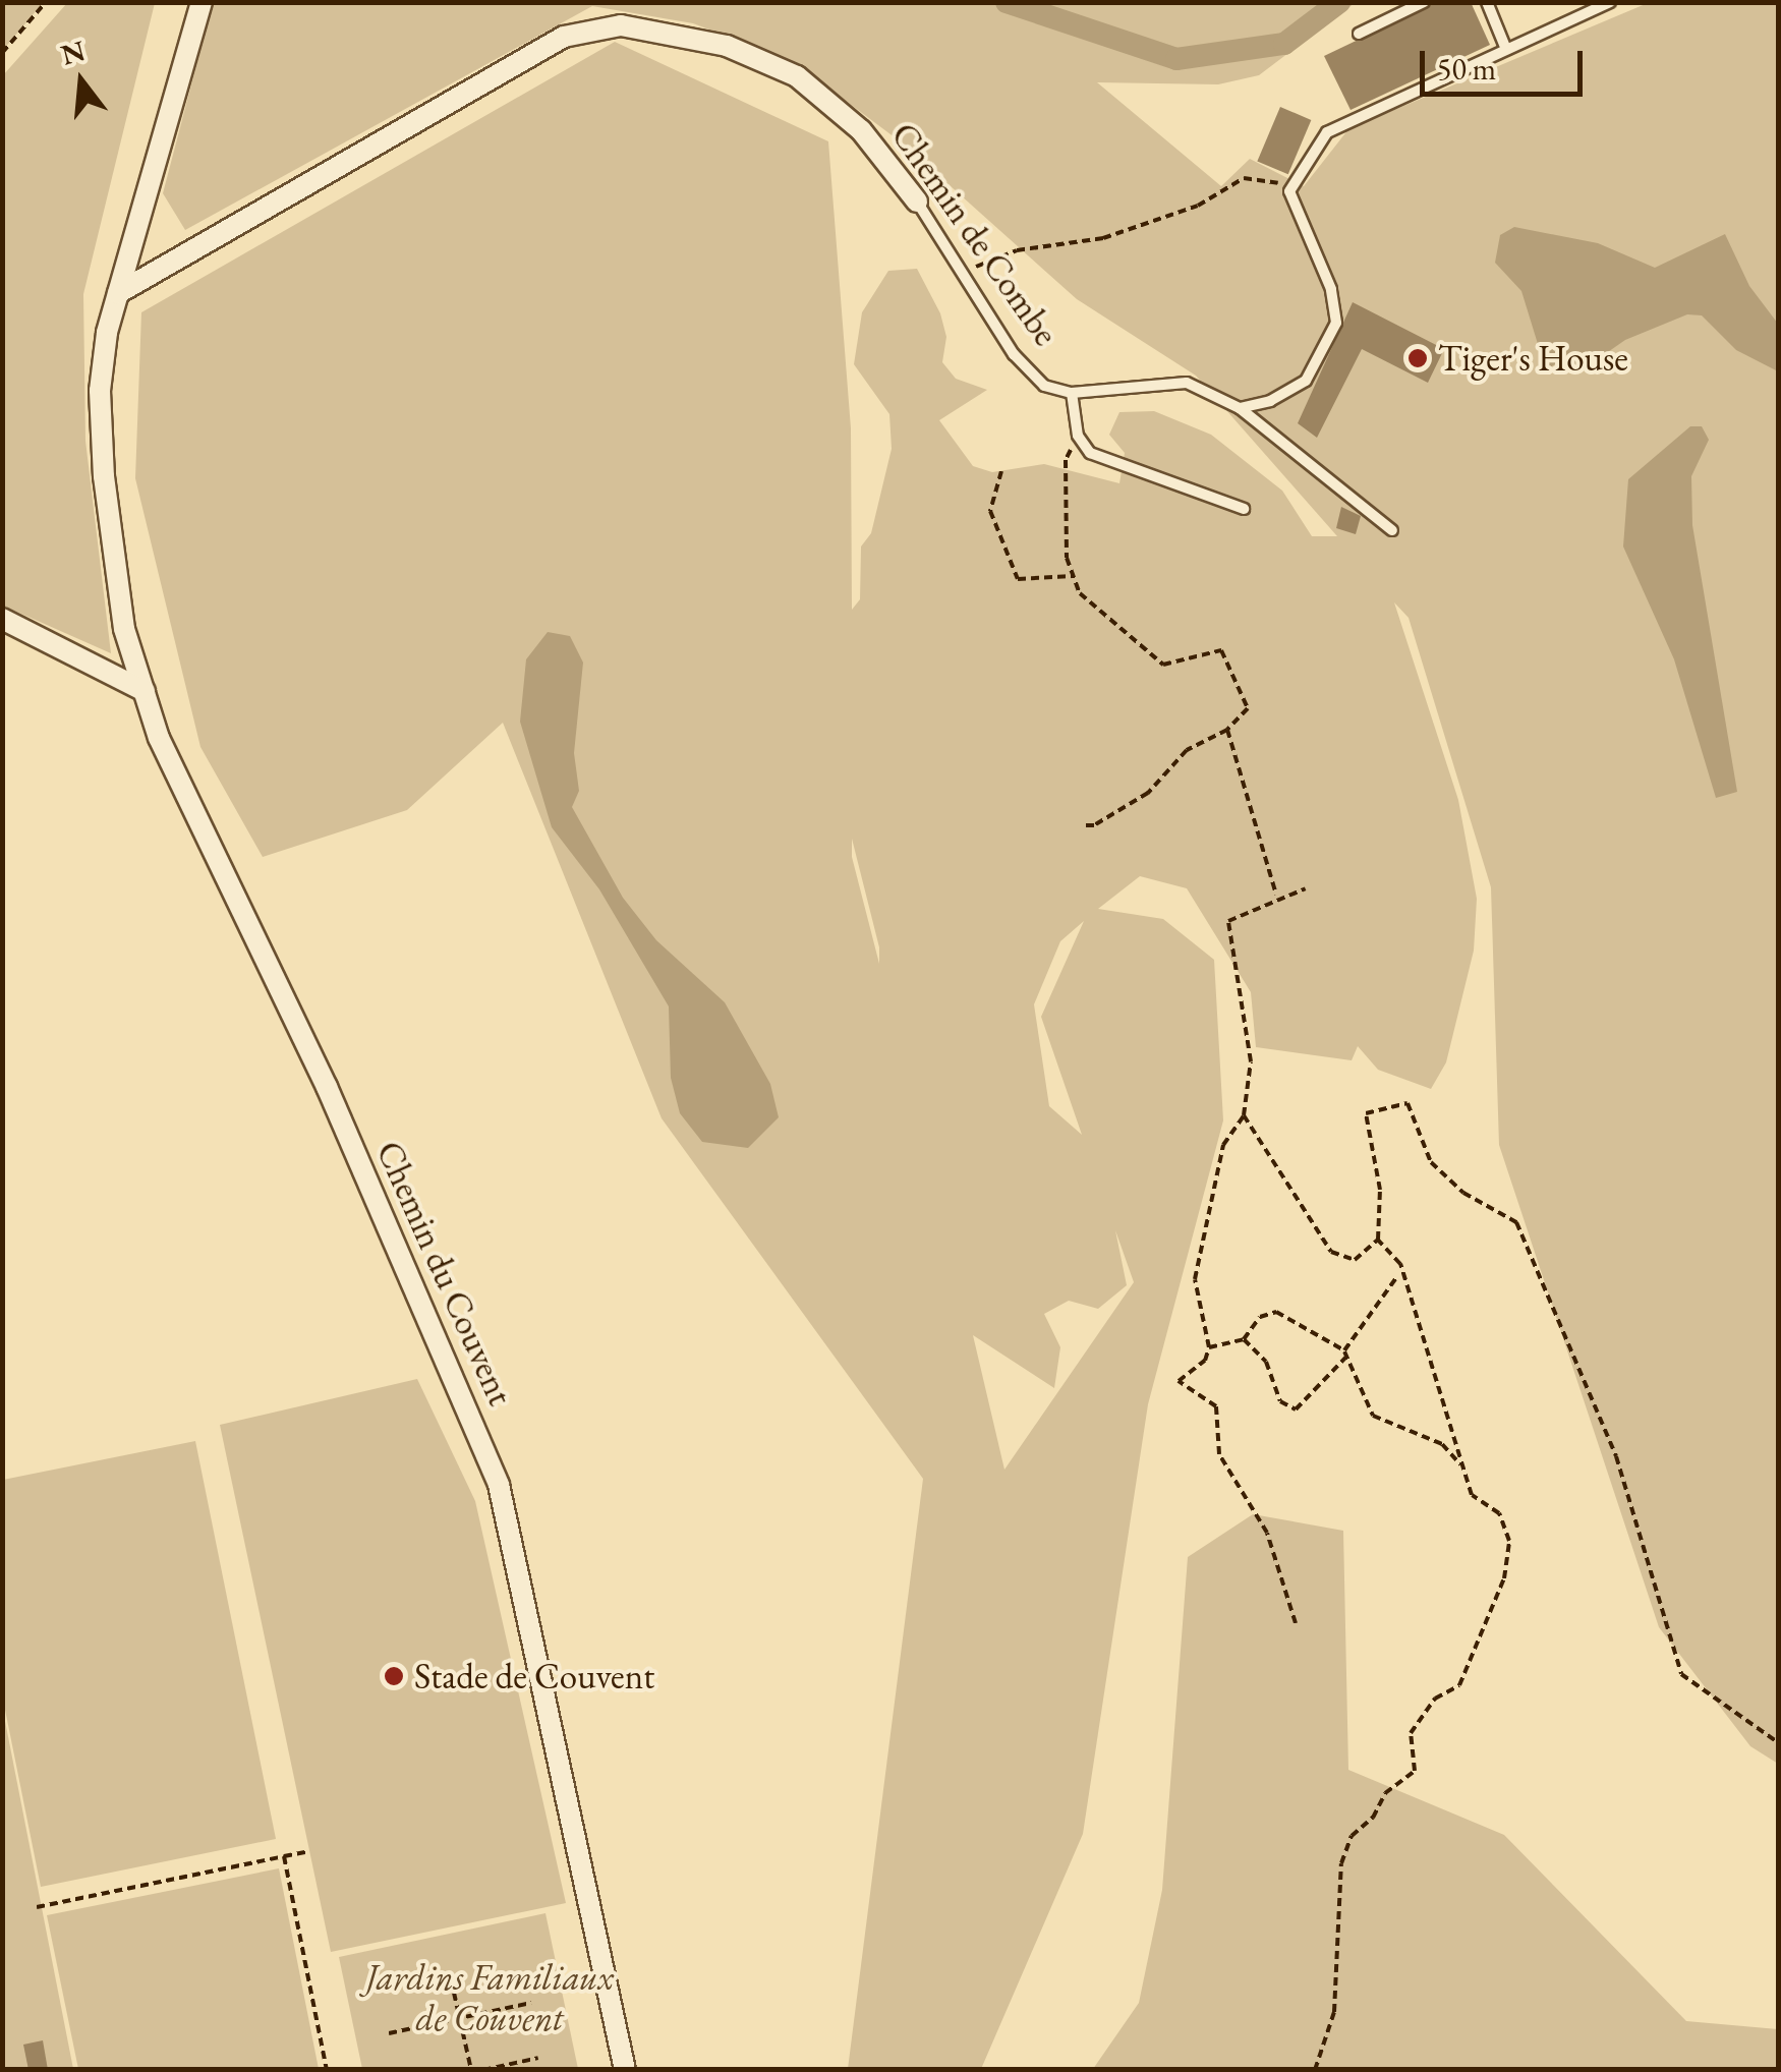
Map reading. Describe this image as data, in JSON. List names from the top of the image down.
{
  "streets": {
    "street": ["Chemin de Combe", "Chemin du Couvent"]
  },
  "crossings": [
    ["Chemin de Combe", "Chemin du Couvent"]
  ],
  "parks": ["Jardins Familiaux de Couvent"],
  "places": ["Tiger's House", "Stade de Couvent"],
  "scale_bar": "50 m",
  "north": "top"
}
